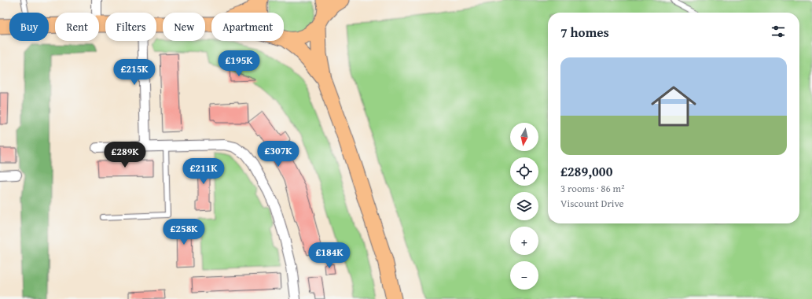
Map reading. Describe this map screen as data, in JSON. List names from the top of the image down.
{
  "north": "bottom",
  "page": {
    "chip": [
      "Buy",
      "Rent",
      "Filters",
      "New",
      "Apartment"
    ],
    "heading": "7 homes",
    "price": [
      "£195K",
      "£215K",
      "£307K",
      "£289K",
      "£211K",
      "£258K",
      "£184K"
    ],
    "list": [
      {
        "name": "£289,000",
        "note": "3 rooms · 86 m² · Viscount Drive"
      }
    ],
    "map_buttons": ["+", "−"]
  }
}
